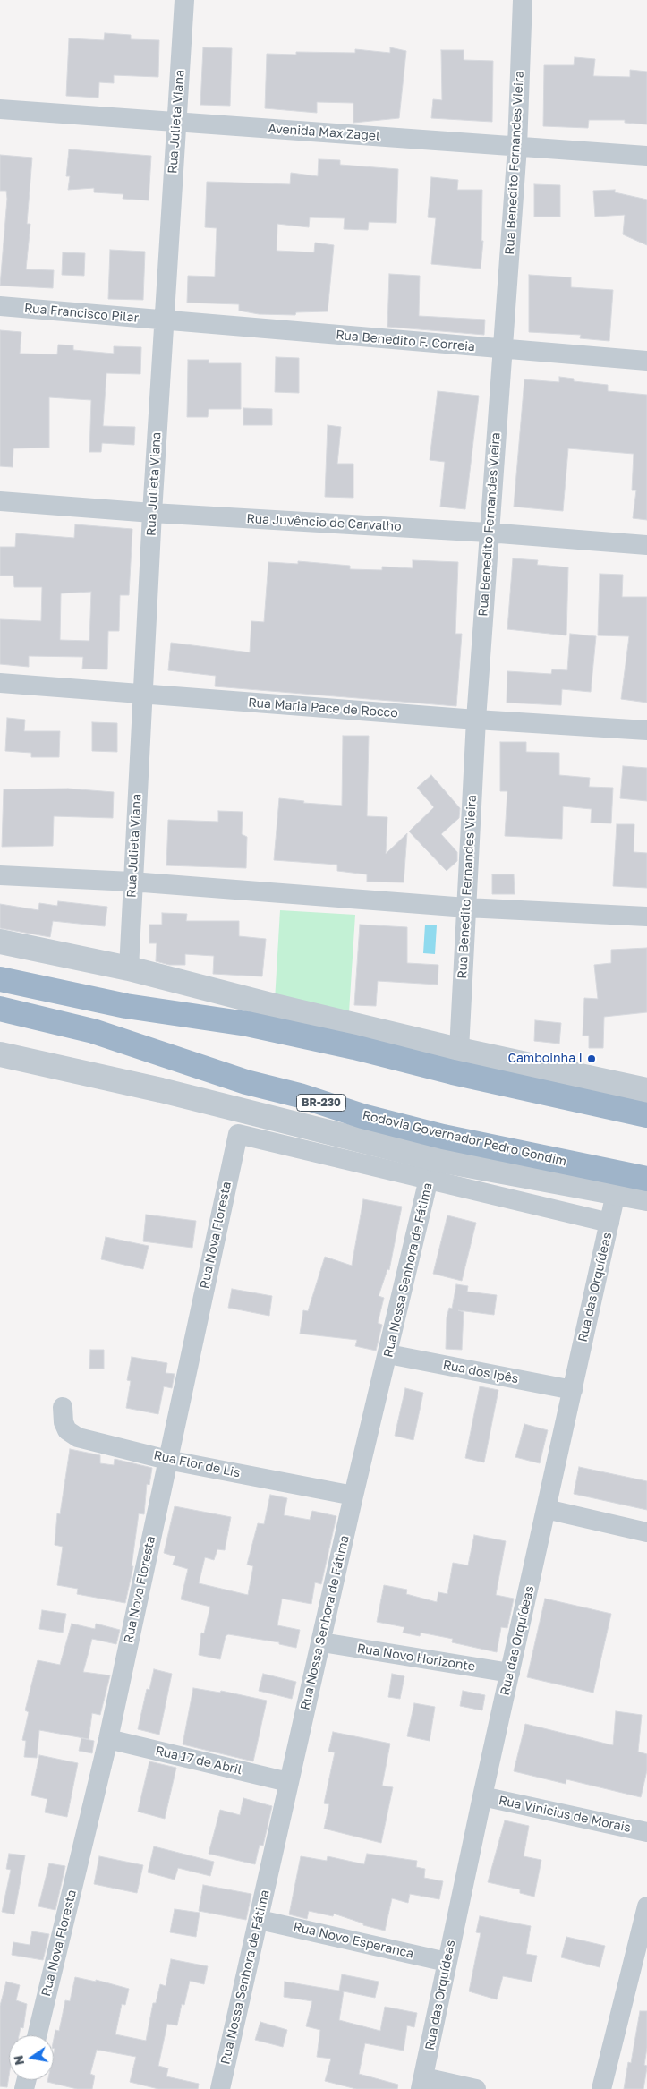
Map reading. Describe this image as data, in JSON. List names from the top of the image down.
{
  "streets": {
    "highway": ["BR-230", "Rodovia Governador Pedro Gondim"],
    "street": [
      "Rua Julieta Viana",
      "Avenida Max Zagel",
      "Rua Benedito Fernandes Vieira",
      "Rua Francisco Pilar",
      "Rua Benedito F. Correia",
      "Rua Juvêncio de Carvalho",
      "Rua Maria Pace de Rocco",
      "Rua Nova Floresta",
      "Rua Nossa Senhora de Fátima",
      "Rua das Orquídeas",
      "Rua dos Ipês",
      "Rua Flor de Lis",
      "Rua Novo Horizonte",
      "Rua 17 de Abril",
      "Rua Vinicius de Morais",
      "Rua Novo Esperanca"
    ]
  },
  "crossings": [
    ["Rua Julieta Viana", "Avenida Max Zagel"],
    ["Rua Julieta Viana", "Rua Francisco Pilar"],
    ["Rua Julieta Viana", "Rua Benedito F. Correia"],
    ["Rua Julieta Viana", "Rua Juvêncio de Carvalho"],
    ["Rua Julieta Viana", "Rua Maria Pace de Rocco"],
    ["Avenida Max Zagel", "Rua Benedito Fernandes Vieira"],
    ["Rua Benedito Fernandes Vieira", "Rua Benedito F. Correia"],
    ["Rua Benedito Fernandes Vieira", "Rua Juvêncio de Carvalho"],
    ["Rua Benedito Fernandes Vieira", "Rua Maria Pace de Rocco"],
    ["Rua Francisco Pilar", "Rua Benedito F. Correia"],
    ["Rua Nova Floresta", "Rua Nossa Senhora de Fátima"],
    ["Rua Nova Floresta", "Rua Flor de Lis"],
    ["Rua Nova Floresta", "Rua 17 de Abril"],
    ["Rua Nossa Senhora de Fátima", "Rua dos Ipês"],
    ["Rua Nossa Senhora de Fátima", "Rua Flor de Lis"],
    ["Rua Nossa Senhora de Fátima", "Rua Novo Horizonte"],
    ["Rua Nossa Senhora de Fátima", "Rua 17 de Abril"],
    ["Rua Nossa Senhora de Fátima", "Rua Novo Esperanca"],
    ["Rua das Orquídeas", "Rua dos Ipês"],
    ["Rua das Orquídeas", "Rua Novo Horizonte"],
    ["Rua das Orquídeas", "Rua Vinicius de Morais"],
    ["Rua das Orquídeas", "Rua Novo Esperanca"]
  ],
  "places": ["Camboinha I"],
  "north": "left"
}
